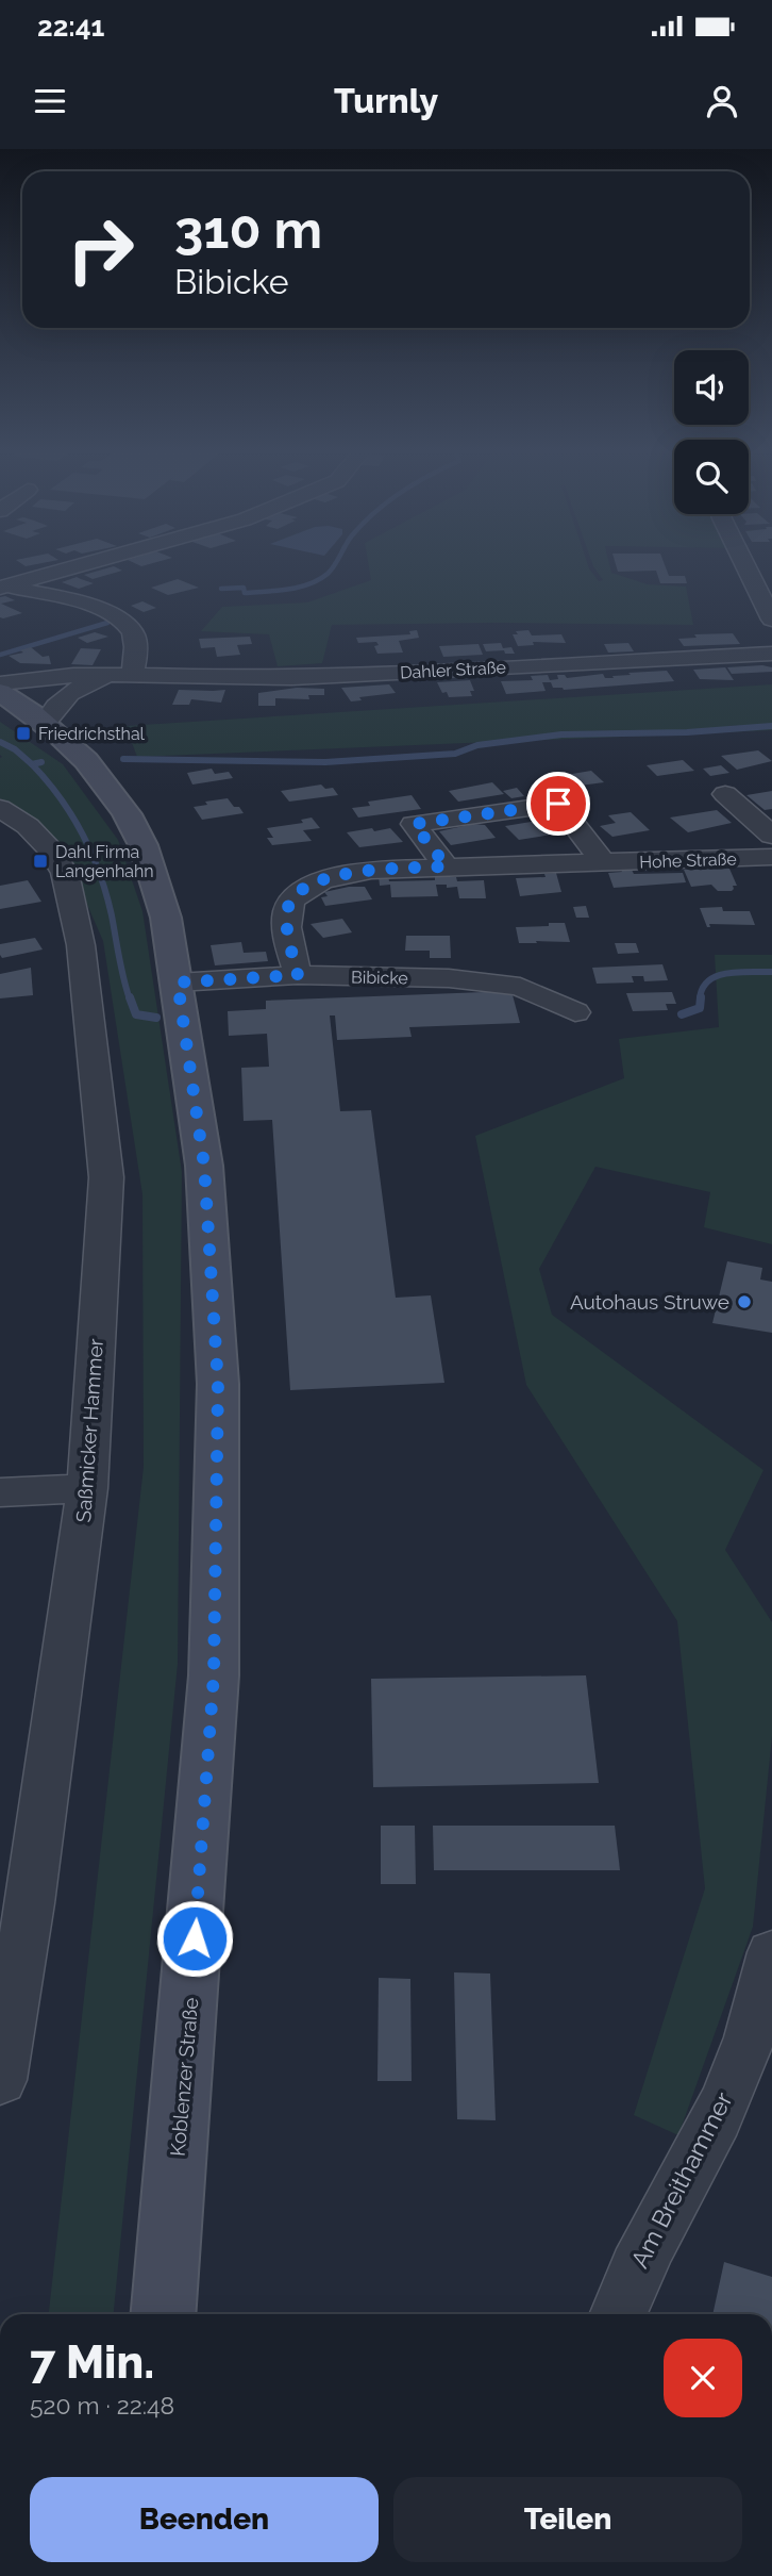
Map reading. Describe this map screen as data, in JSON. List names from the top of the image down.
{
  "streets": {
    "main road": ["Koblenzer Straße"],
    "street": [
      "Dahler Straße",
      "Hohe Straße",
      "Bibicke",
      "Saßmicker Hammer",
      "Am Breithammer"
    ]
  },
  "crossings": [
    ["Dahler Straße", "Koblenzer Straße"],
    ["Hohe Straße", "Bibicke"],
    ["Bibicke", "Koblenzer Straße"]
  ],
  "places": {
    "transit": ["Friedrichsthal", "Dahl Firma Langenhahn"],
    "other": ["Autohaus Struwe"]
  },
  "page": {
    "status": "22:41",
    "header": "Turnly",
    "turn": ["310 m", "Bibicke"],
    "heading": ["7 Min.", "520 m · 22:48"],
    "buttons": ["Beenden", "Teilen"]
  }
}
